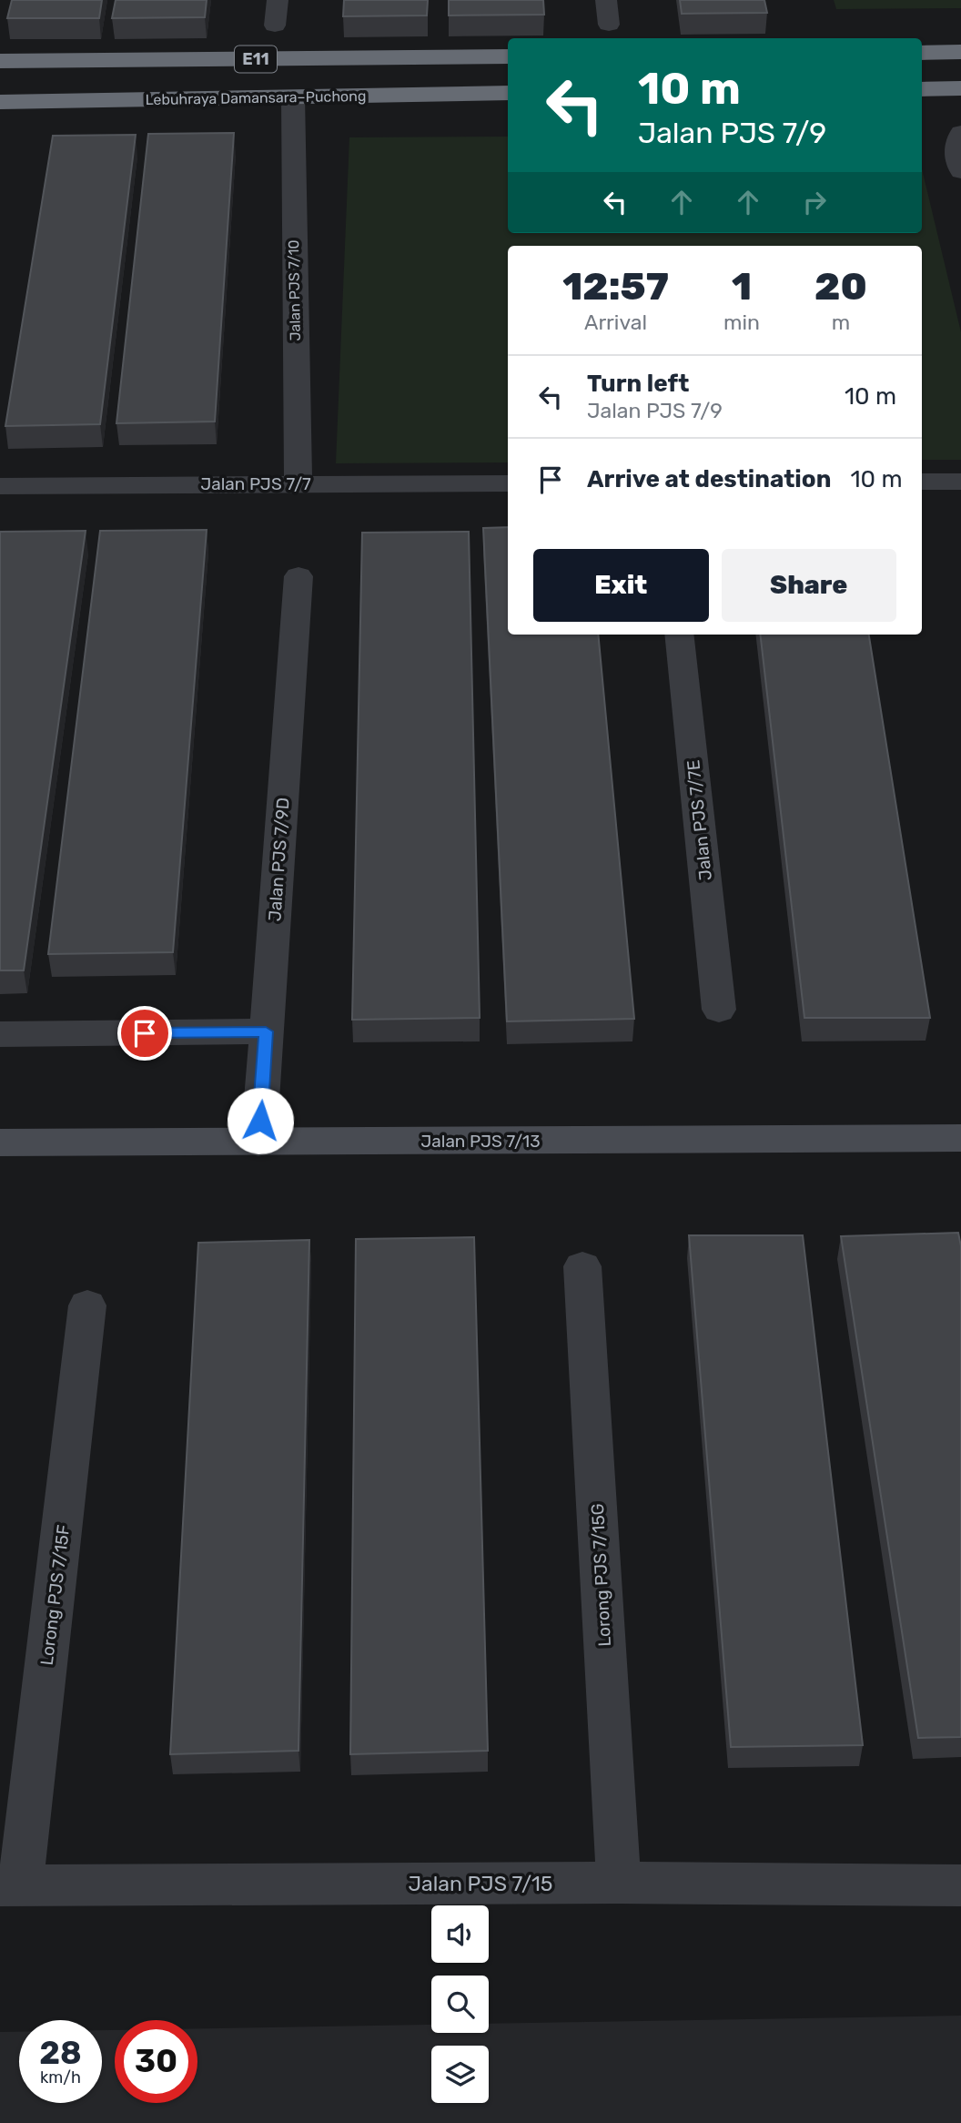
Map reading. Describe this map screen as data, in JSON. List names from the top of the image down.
{
  "streets": {
    "highway": ["E11", "Lebuhraya Damansara–Puchong"],
    "street": [
      "Jalan PJS 7/10",
      "Jalan PJS 7/7",
      "Jalan PJS 7/7E",
      "Jalan PJS 7/9D",
      "Jalan PJS 7/13",
      "Lorong PJS 7/15G",
      "Lorong PJS 7/15F",
      "Jalan PJS 7/15"
    ]
  },
  "crossings": [
    ["Lebuhraya Damansara–Puchong", "Jalan PJS 7/10"],
    ["Jalan PJS 7/10", "Jalan PJS 7/7"],
    ["Jalan PJS 7/9D", "Jalan PJS 7/13"],
    ["Lorong PJS 7/15G", "Jalan PJS 7/15"],
    ["Lorong PJS 7/15F", "Jalan PJS 7/15"]
  ],
  "page": {
    "turn": ["10 m", "Jalan PJS 7/9"],
    "eta": [
      "12:57",
      "Arrival",
      "1",
      "min",
      "20",
      "m"
    ],
    "list": [
      {
        "name": "Turn left",
        "note": "Jalan PJS 7/9",
        "value": "10 m"
      },
      {
        "name": "Arrive at destination",
        "value": "10 m"
      }
    ],
    "buttons": ["Exit", "Share"],
    "speed": "28 km/h",
    "limit": "30"
  }
}
